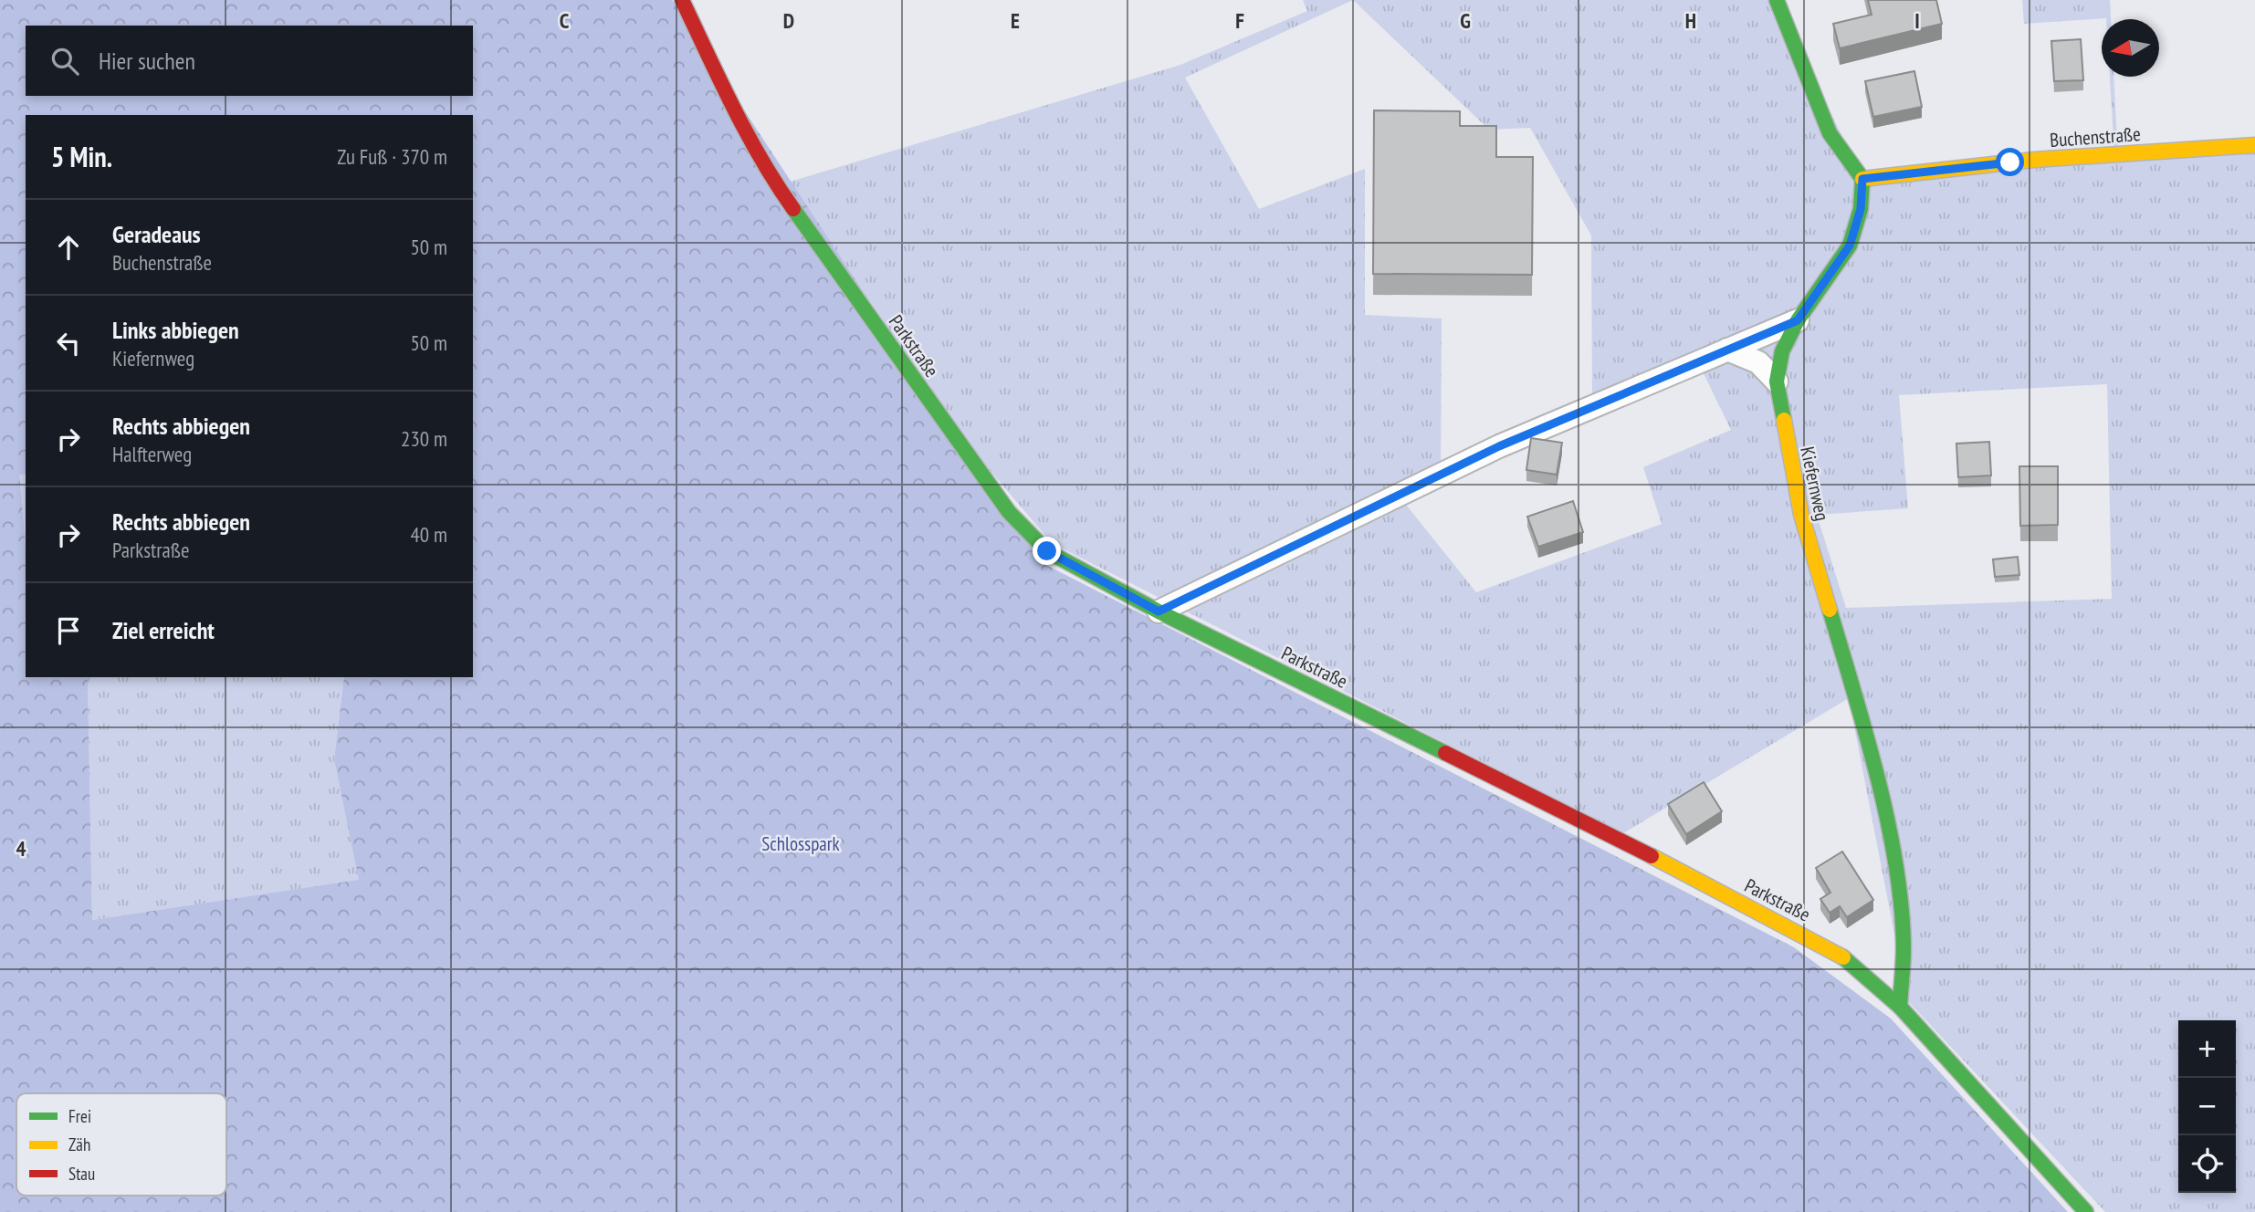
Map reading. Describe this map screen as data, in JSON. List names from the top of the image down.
{
  "streets": {
    "street": ["Buchenstraße", "Parkstraße", "Kiefernweg"]
  },
  "crossings": [
    ["Buchenstraße", "Kiefernweg"],
    ["Parkstraße", "Kiefernweg"]
  ],
  "parks": ["Schlosspark"],
  "legend": ["Frei", "Zäh", "Stau"],
  "north": "left",
  "page": {
    "search": "Hier suchen",
    "heading": ["5 Min.", "Zu Fuß · 370 m"],
    "list": [
      ["Geradeaus", "Buchenstraße", "50 m"],
      ["Links abbiegen", "Kiefernweg", "50 m"],
      ["Rechts abbiegen", "Halfterweg", "230 m"],
      ["Rechts abbiegen", "Parkstraße", "40 m"],
      "Ziel erreicht"
    ],
    "map_buttons": ["+", "−"]
  },
  "grid": {
    "columns": [
      "C",
      "D",
      "E",
      "F",
      "G",
      "H",
      "I"
    ],
    "rows": ["4"]
  }
}
